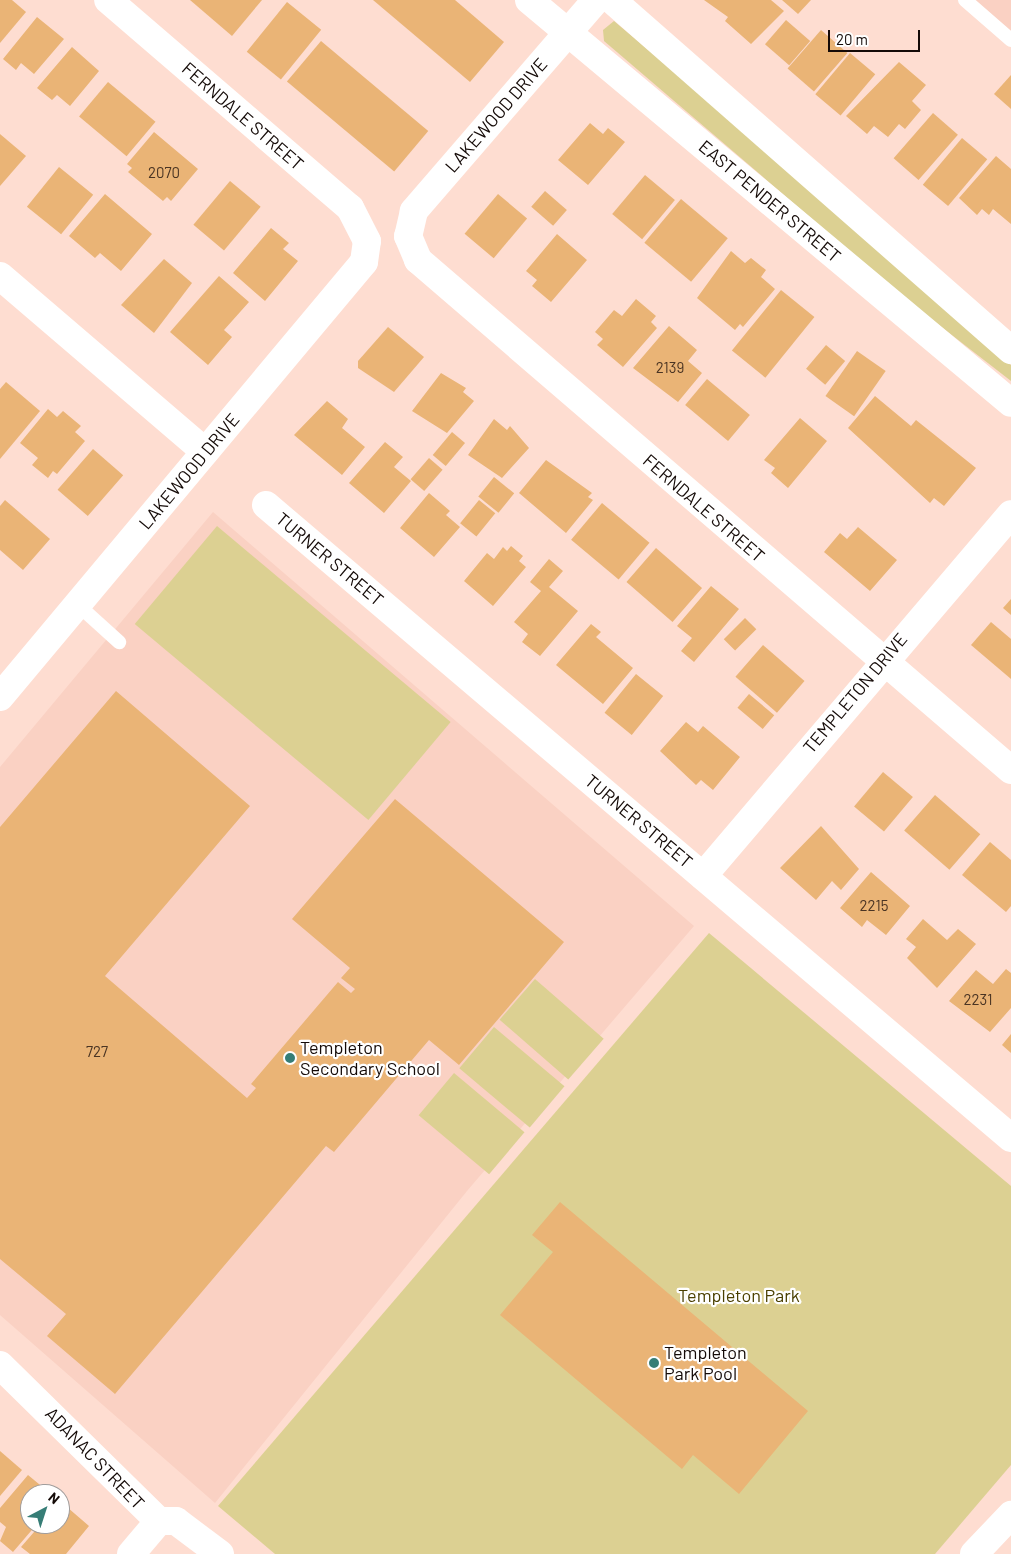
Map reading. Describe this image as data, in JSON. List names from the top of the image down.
{
  "streets": {
    "street": [
      "LAKEWOOD DRIVE",
      "FERNDALE STREET",
      "EAST PENDER STREET",
      "TURNER STREET",
      "TEMPLETON DRIVE",
      "ADANAC STREET"
    ]
  },
  "crossings": [
    ["LAKEWOOD DRIVE", "FERNDALE STREET"],
    ["LAKEWOOD DRIVE", "EAST PENDER STREET"],
    ["FERNDALE STREET", "TEMPLETON DRIVE"],
    ["TURNER STREET", "TEMPLETON DRIVE"]
  ],
  "parks": ["Templeton Park"],
  "places": ["Templeton Secondary School", "Templeton Park Pool"],
  "house_numbers": [
    "2070",
    "2139",
    "2215",
    "2231",
    "727"
  ],
  "scale_bar": "20 m",
  "north": "top right"
}
